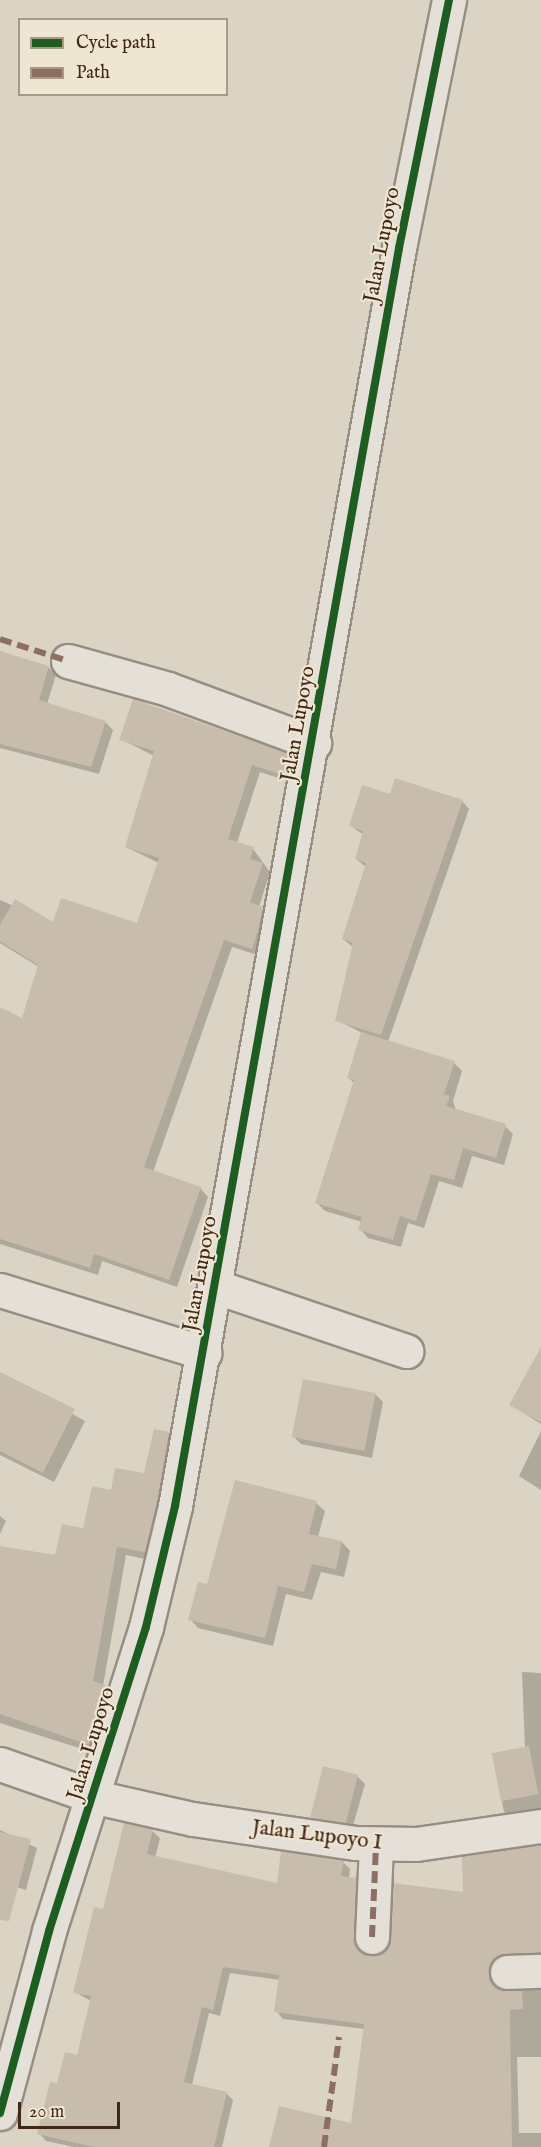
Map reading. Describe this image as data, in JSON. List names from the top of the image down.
{
  "streets": {
    "street": ["Jalan Lupoyo", "Jalan Lupoyo I"]
  },
  "crossings": [
    ["Jalan Lupoyo", "Jalan Lupoyo I"]
  ],
  "legend": ["Cycle path", "Path"],
  "scale_bar": "20 m"
}
